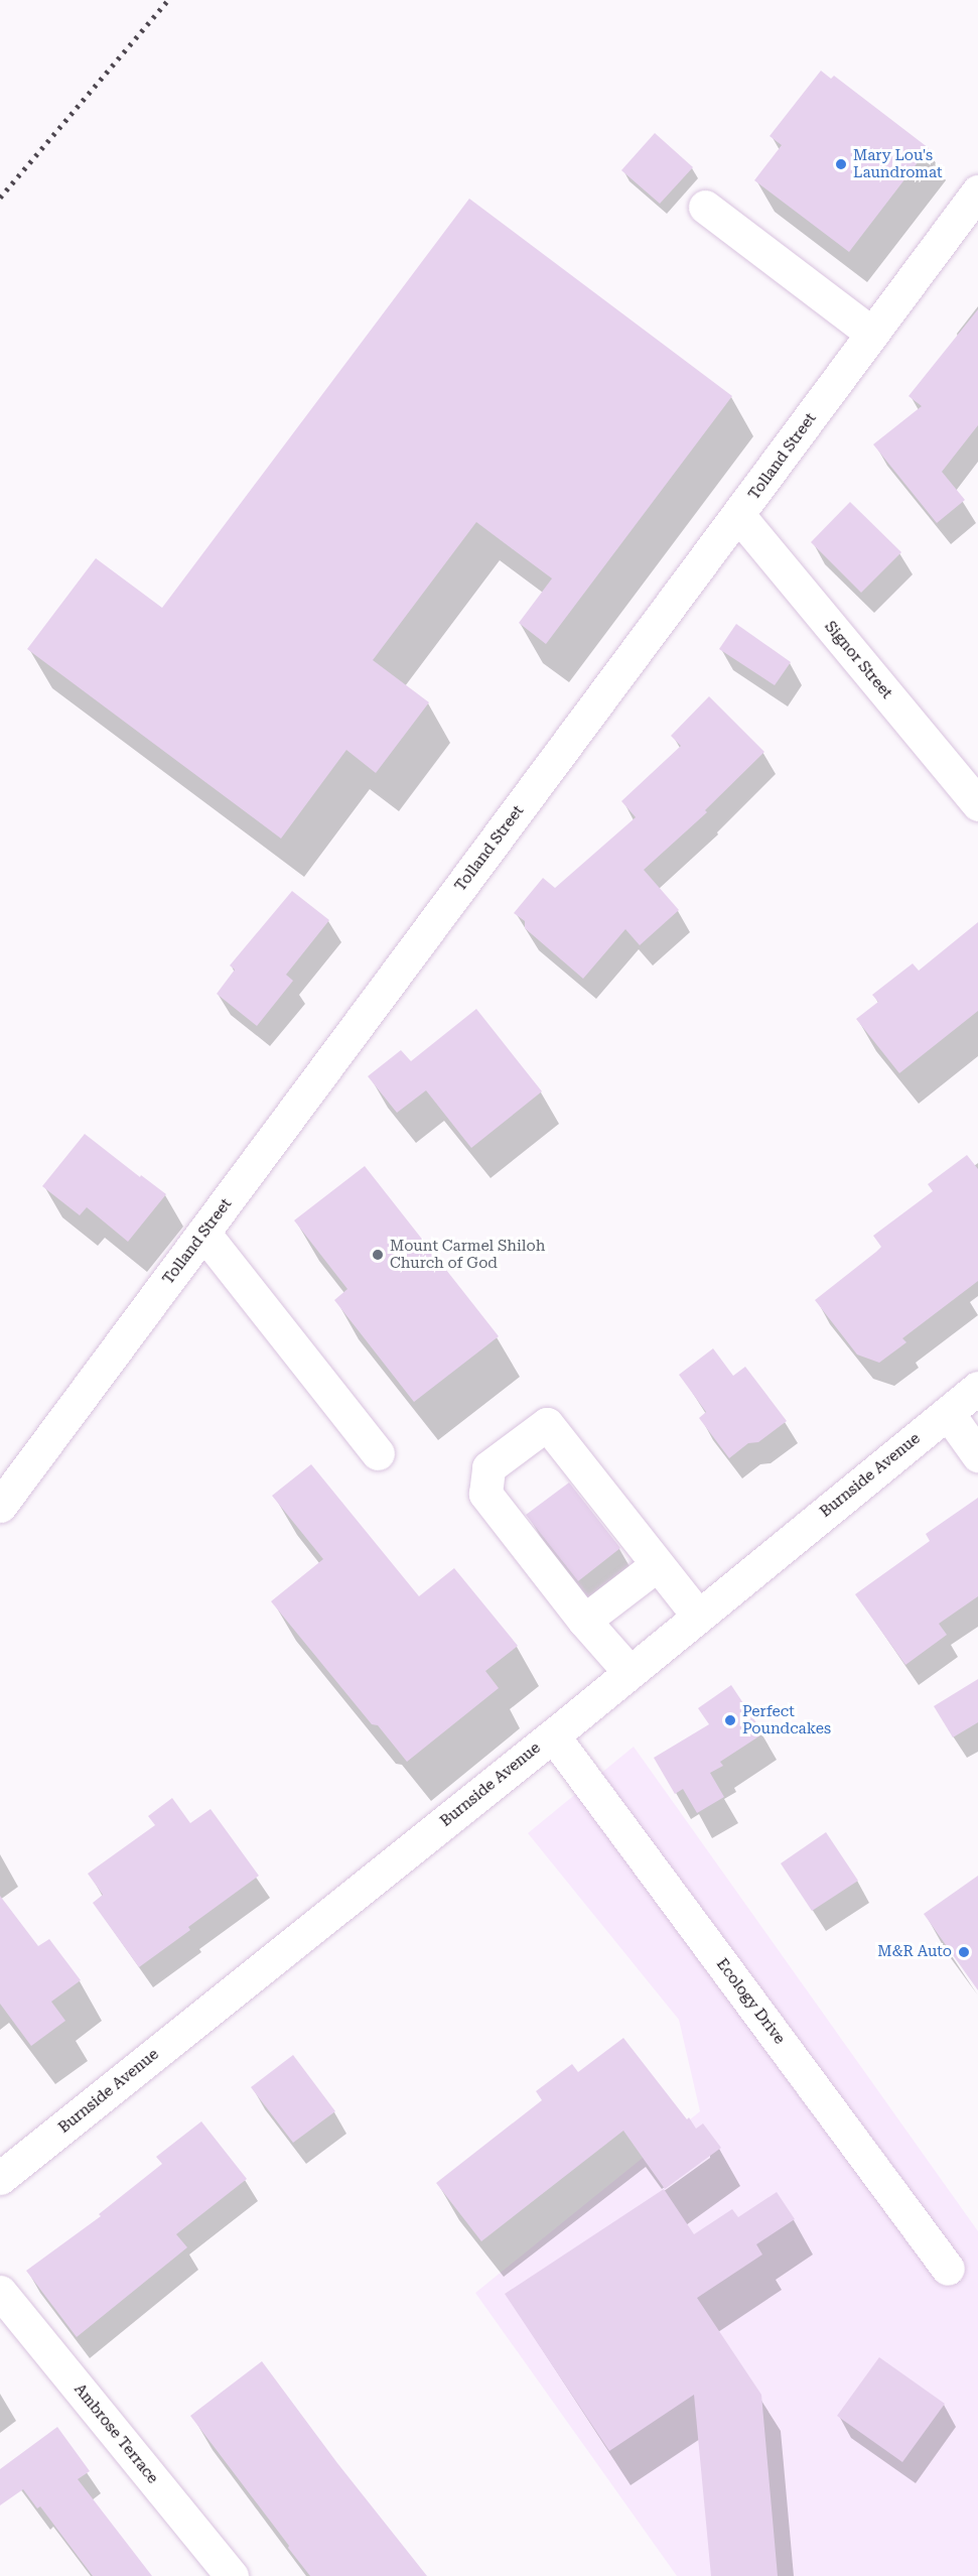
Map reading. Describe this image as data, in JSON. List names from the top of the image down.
{
  "streets": {
    "main road": [
      "Tolland Street",
      "Signor Street",
      "Burnside Avenue",
      "Ecology Drive",
      "Ambrose Terrace"
    ]
  },
  "crossings": [
    ["Tolland Street", "Signor Street"],
    ["Burnside Avenue", "Ecology Drive"]
  ],
  "places": [
    "Mary Lou's Laundromat",
    "Mount Carmel Shiloh Church of God",
    "Perfect Poundcakes",
    "M&R Auto"
  ]
}
